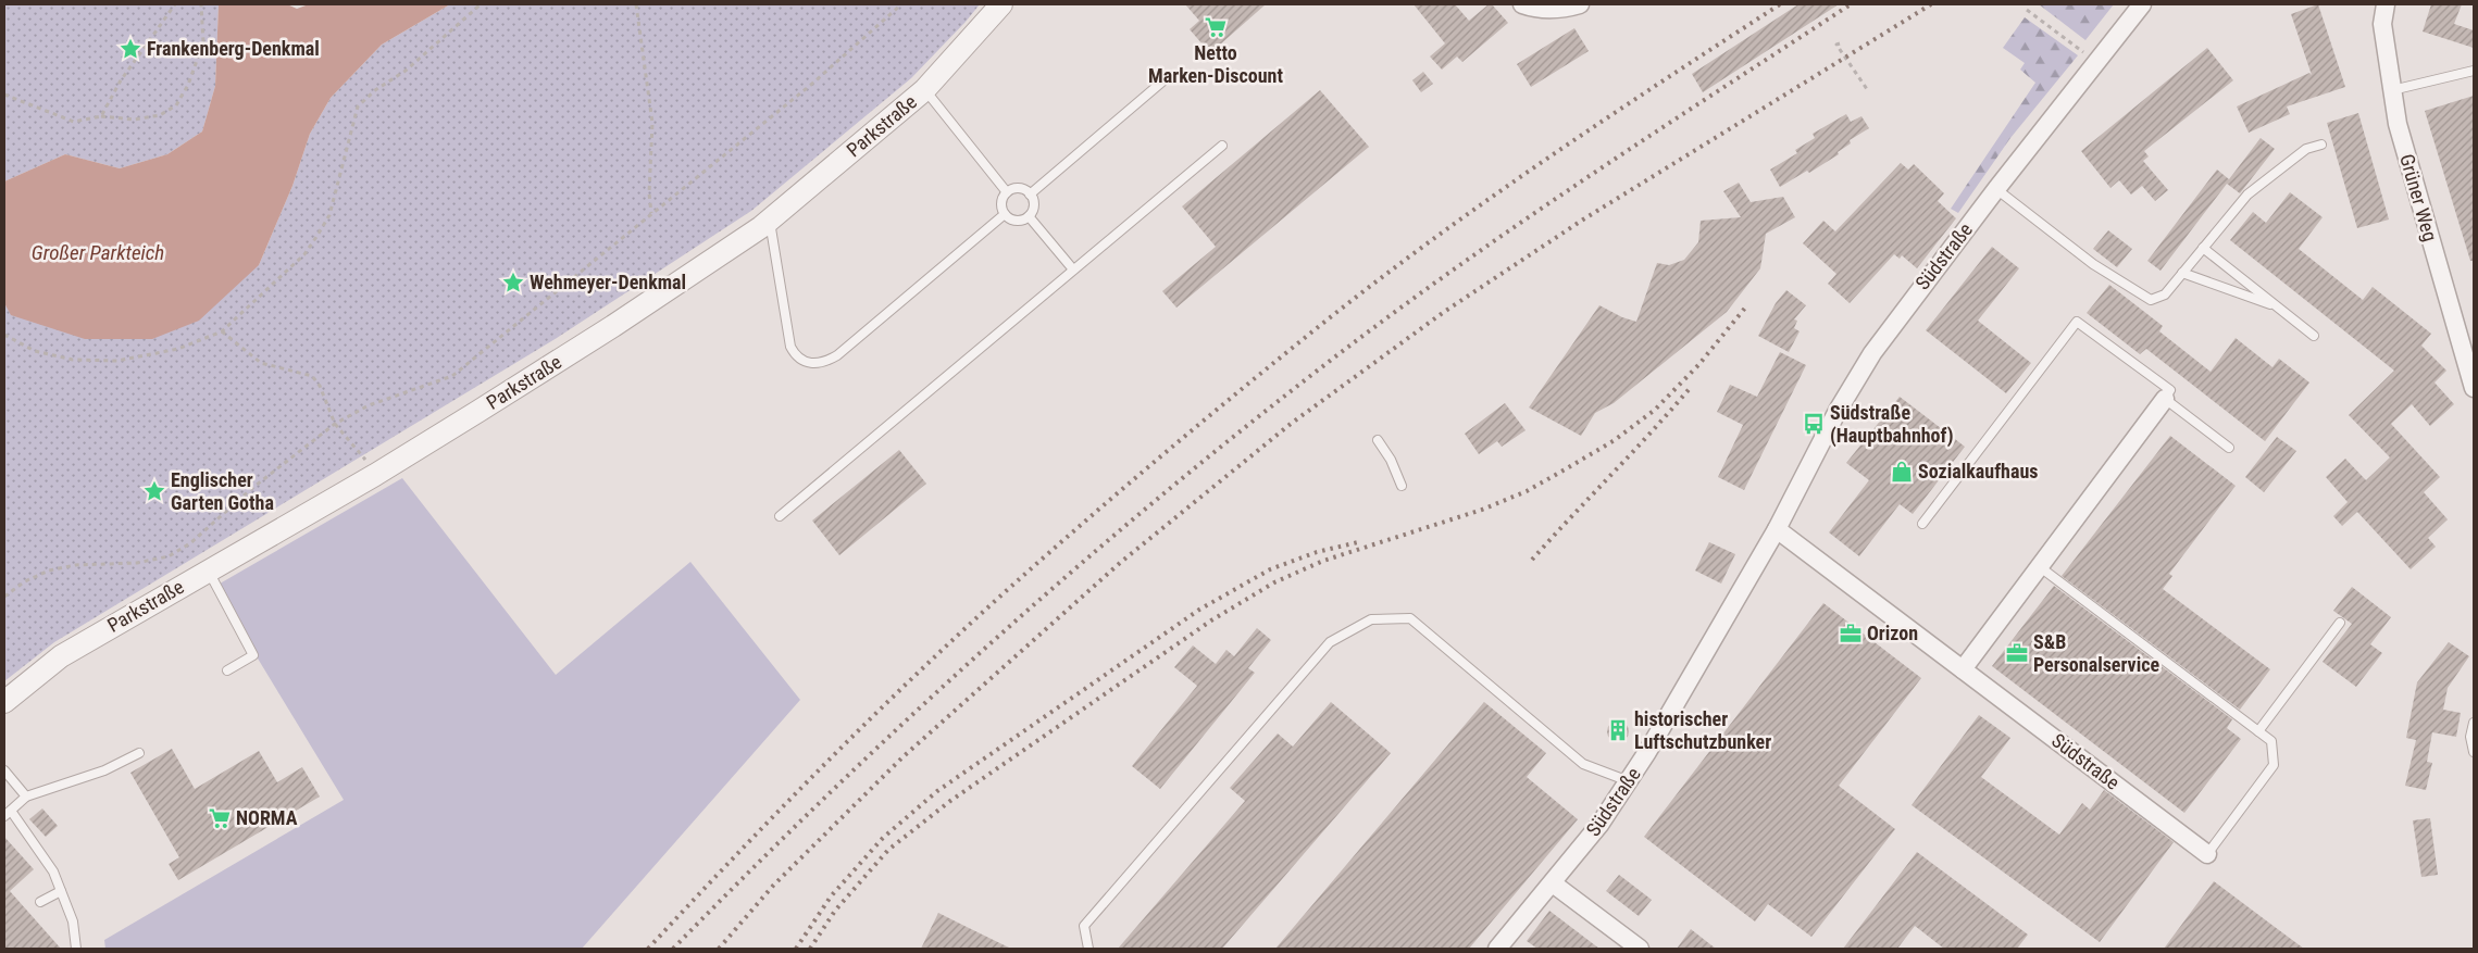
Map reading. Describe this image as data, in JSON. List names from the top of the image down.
{
  "streets": {
    "street": ["Parkstraße", "Grüner Weg", "Südstraße"]
  },
  "water": ["Großer Parkteich"],
  "places": {
    "supermarket": ["Netto Marken-Discount", "NORMA"],
    "place": ["Frankenberg-Denkmal", "Wehmeyer-Denkmal", "Englischer Garten Gotha"],
    "bus stop": ["Südstraße (Hauptbahnhof)"],
    "shop": ["Sozialkaufhaus"],
    "office": ["Orizon", "S&B Personalservice"],
    "building": ["historischer Luftschutzbunker"]
  }
}
